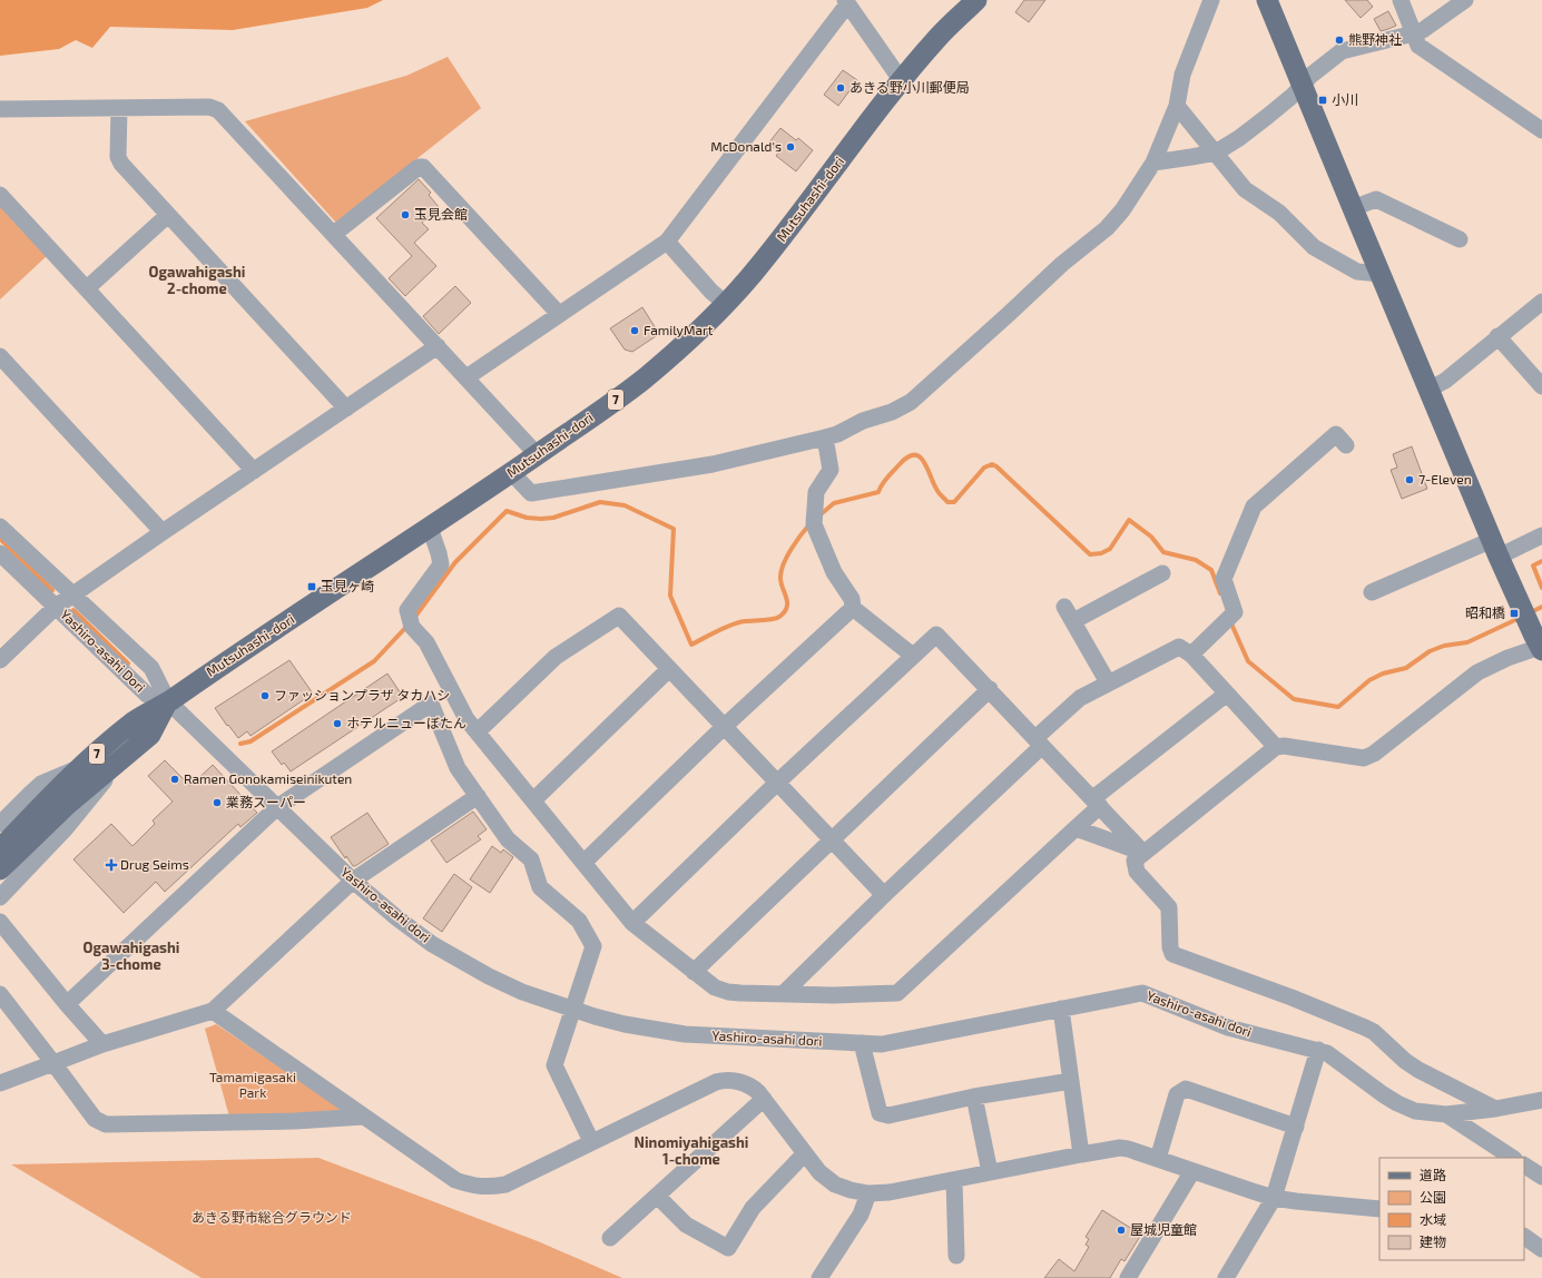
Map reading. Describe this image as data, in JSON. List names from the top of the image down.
{
  "streets": {
    "main road": ["Mutsuhashi-dori", "7"],
    "street": ["Yashiro-asahi Dori", "Yashiro-asahi dori"]
  },
  "crossings": [
    ["Mutsuhashi-dori", "7"],
    ["Mutsuhashi-dori", "Yashiro-asahi Dori"],
    ["Mutsuhashi-dori", "Yashiro-asahi dori"],
    ["7", "Yashiro-asahi Dori"],
    ["7", "Yashiro-asahi dori"],
    ["Yashiro-asahi Dori", "Yashiro-asahi dori"]
  ],
  "districts": ["Ogawahigashi 2-chome", "Ogawahigashi 3-chome", "Ninomiyahigashi 1-chome"],
  "parks": ["Tamamigasaki Park", "あきる野市総合グラウンド"],
  "places": {
    "other": [
      "熊野神社",
      "あきる野小川郵便局",
      "McDonald's",
      "玉見会館",
      "FamilyMart",
      "7-Eleven",
      "ファッションプラザ タカハシ",
      "ホテルニューぼたん",
      "Ramen Gonokamiseinikuten",
      "業務スーパー",
      "屋城児童館"
    ],
    "transit": ["小川", "玉見ヶ崎", "昭和橋"],
    "health": ["Drug Seims"]
  },
  "legend": [
    "道路",
    "公園",
    "水域",
    "建物"
  ]
}
